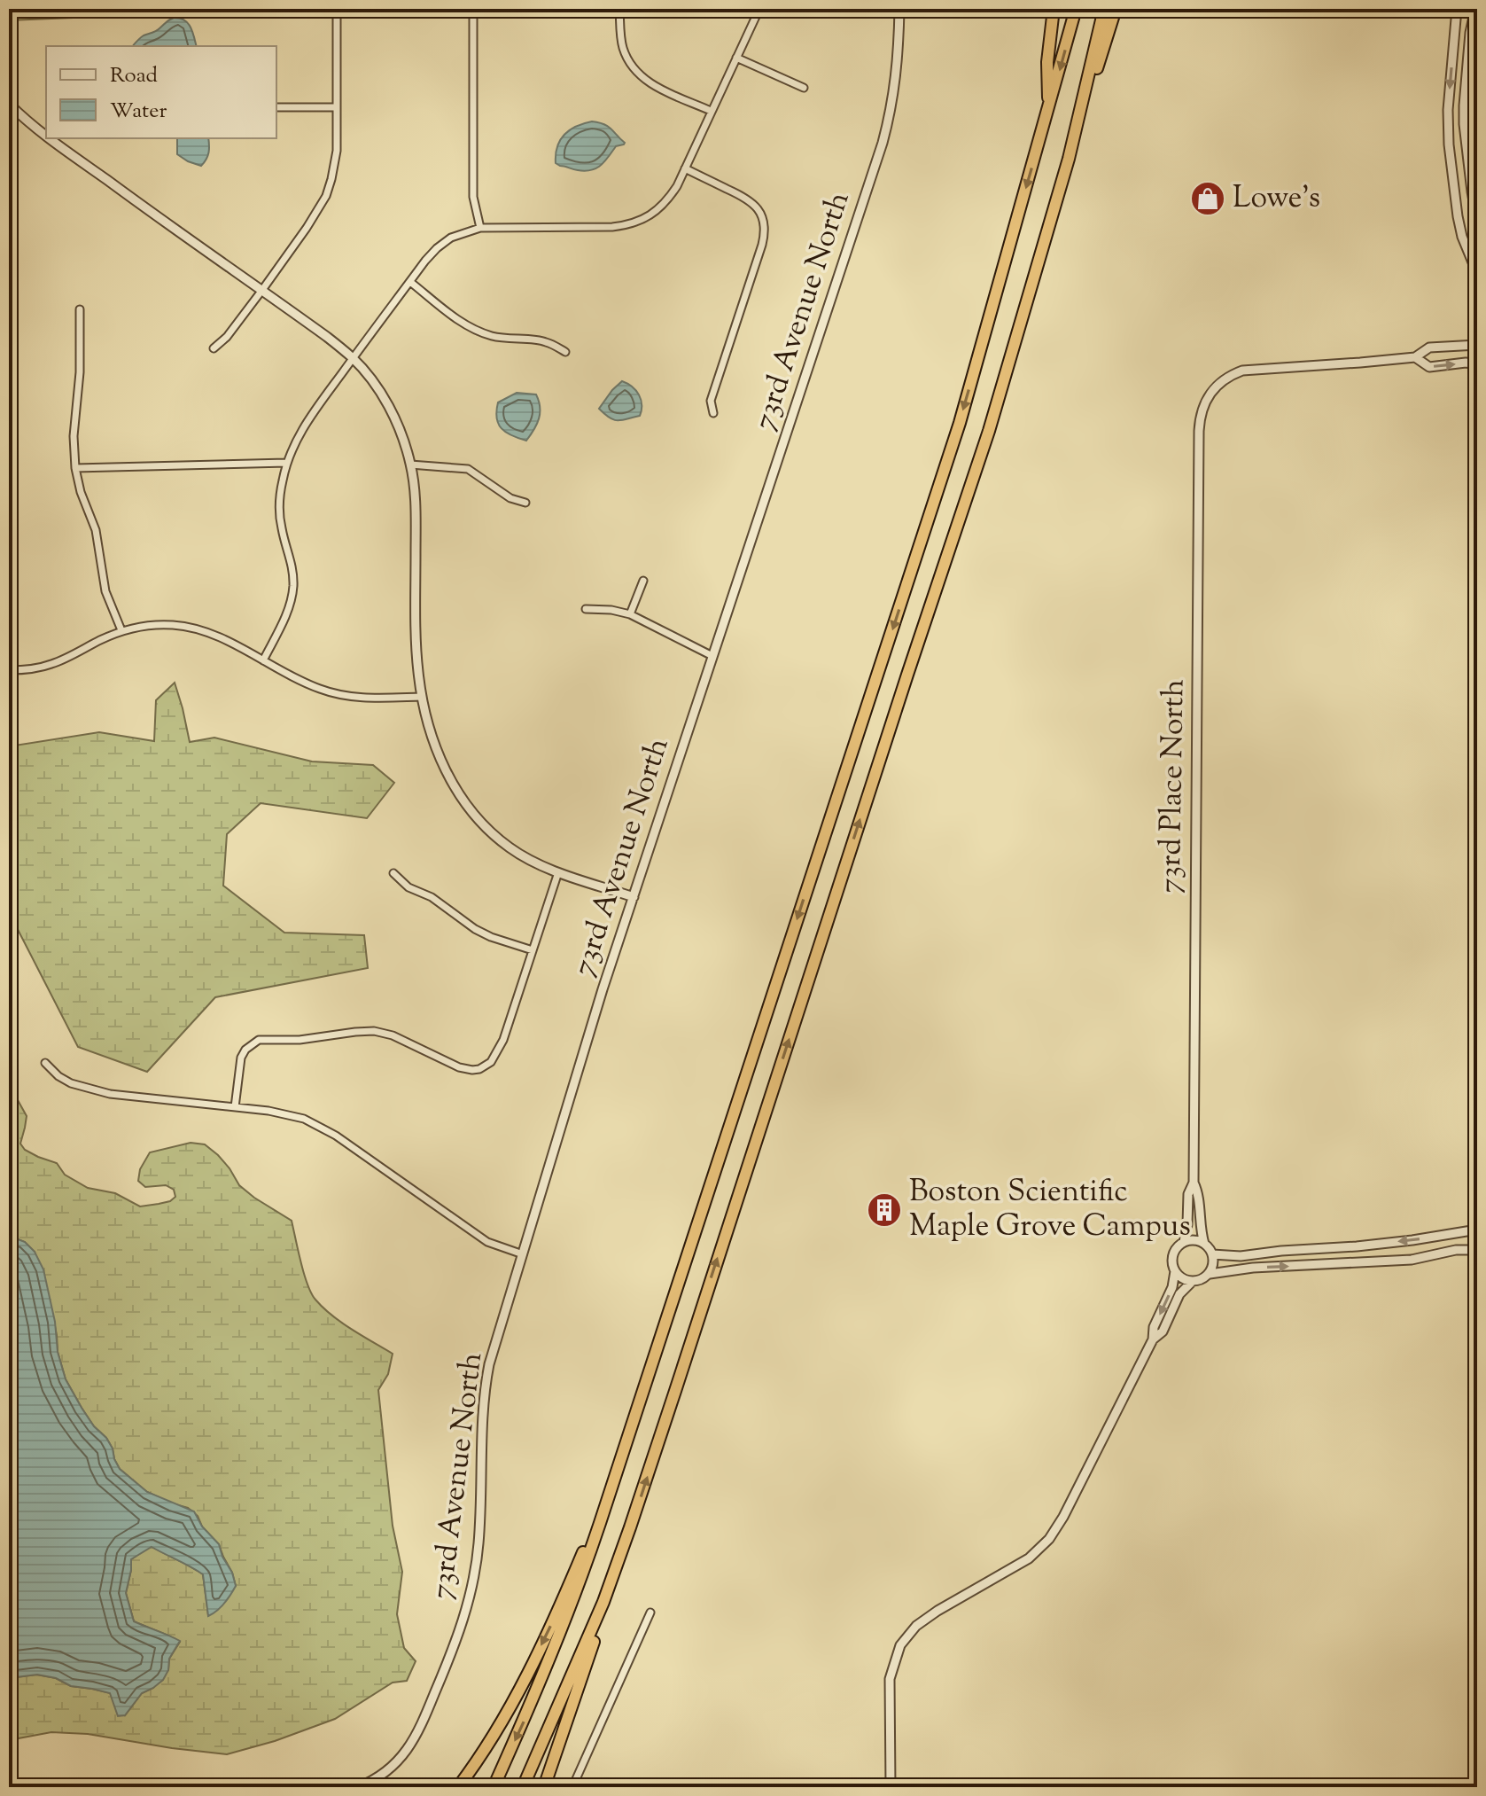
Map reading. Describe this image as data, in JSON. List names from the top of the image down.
{
  "streets": {
    "street": ["73rd Avenue North", "73rd Place North"]
  },
  "places": {
    "shop": ["Lowe's"],
    "building": ["Boston Scientific Maple Grove Campus"]
  },
  "legend": ["Road", "Water"]
}
